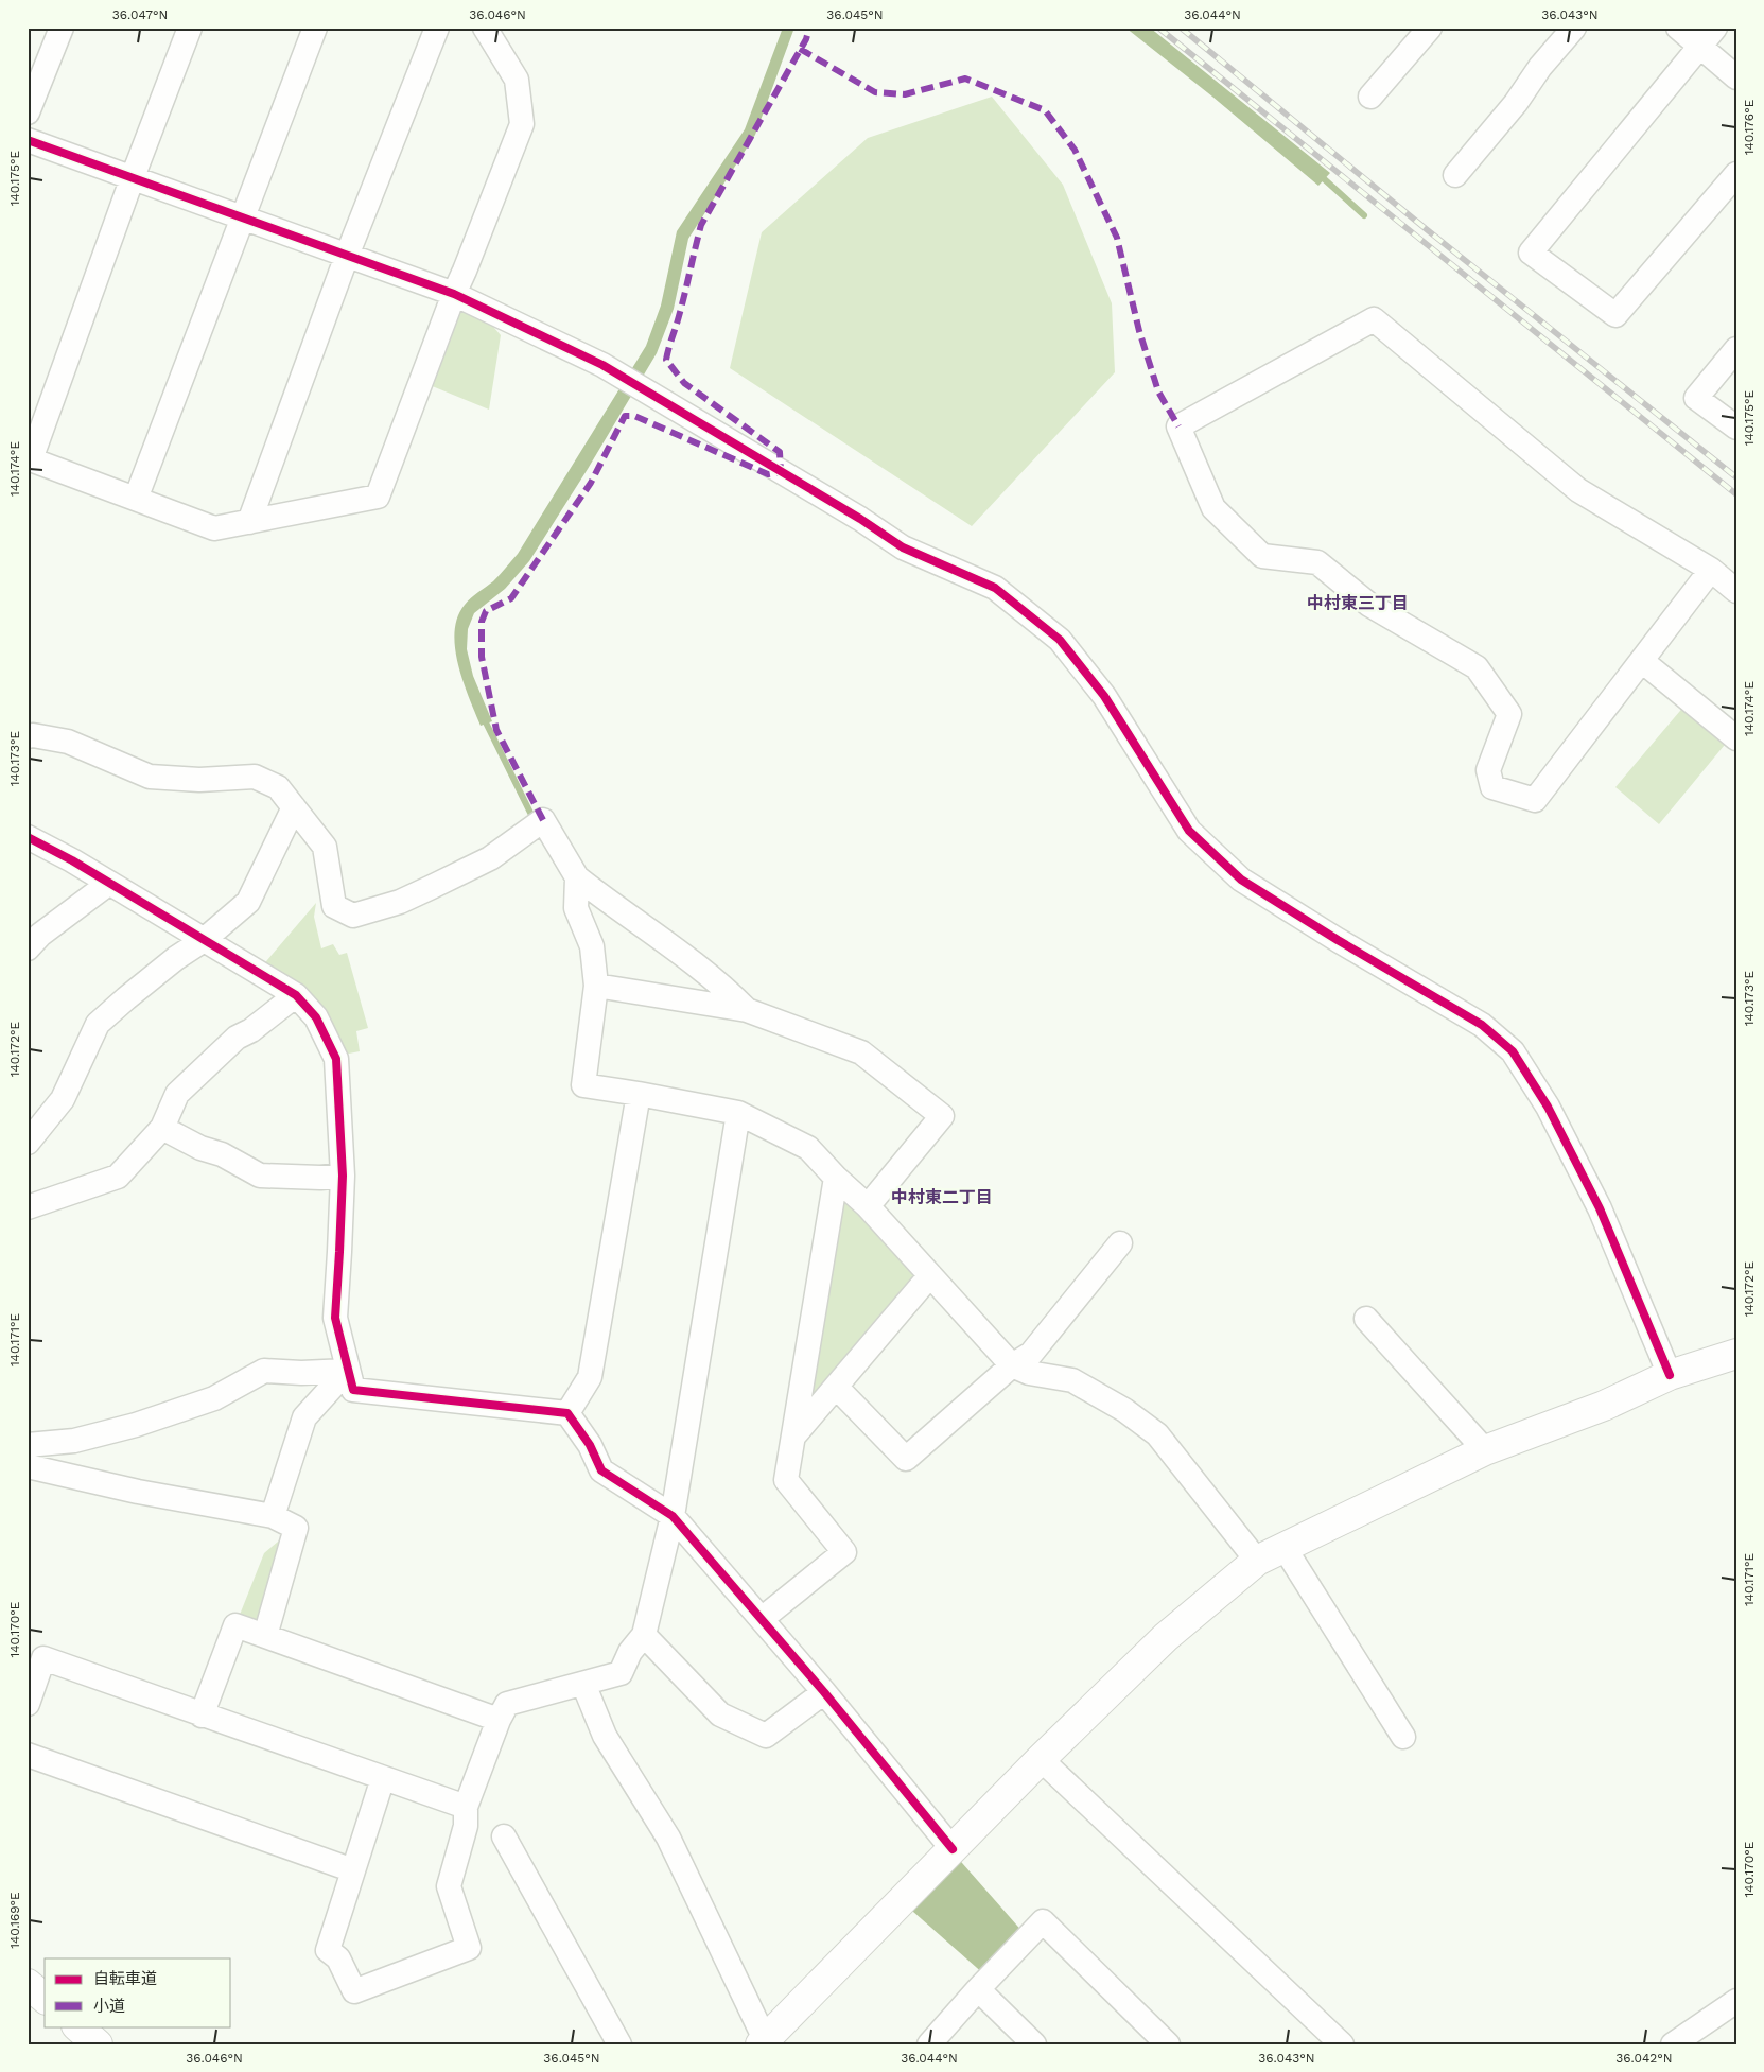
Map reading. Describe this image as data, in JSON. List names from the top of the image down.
{
  "districts": ["中村東三丁目", "中村東二丁目"],
  "legend": ["自転車道", "小道"],
  "coordinates": [
    "36.047°N",
    "36.046°N",
    "36.045°N",
    "36.044°N",
    "36.043°N",
    "140.176°E",
    "140.175°E",
    "140.174°E",
    "140.173°E",
    "140.172°E",
    "140.171°E",
    "140.170°E",
    "140.169°E",
    "36.042°N"
  ]
}
